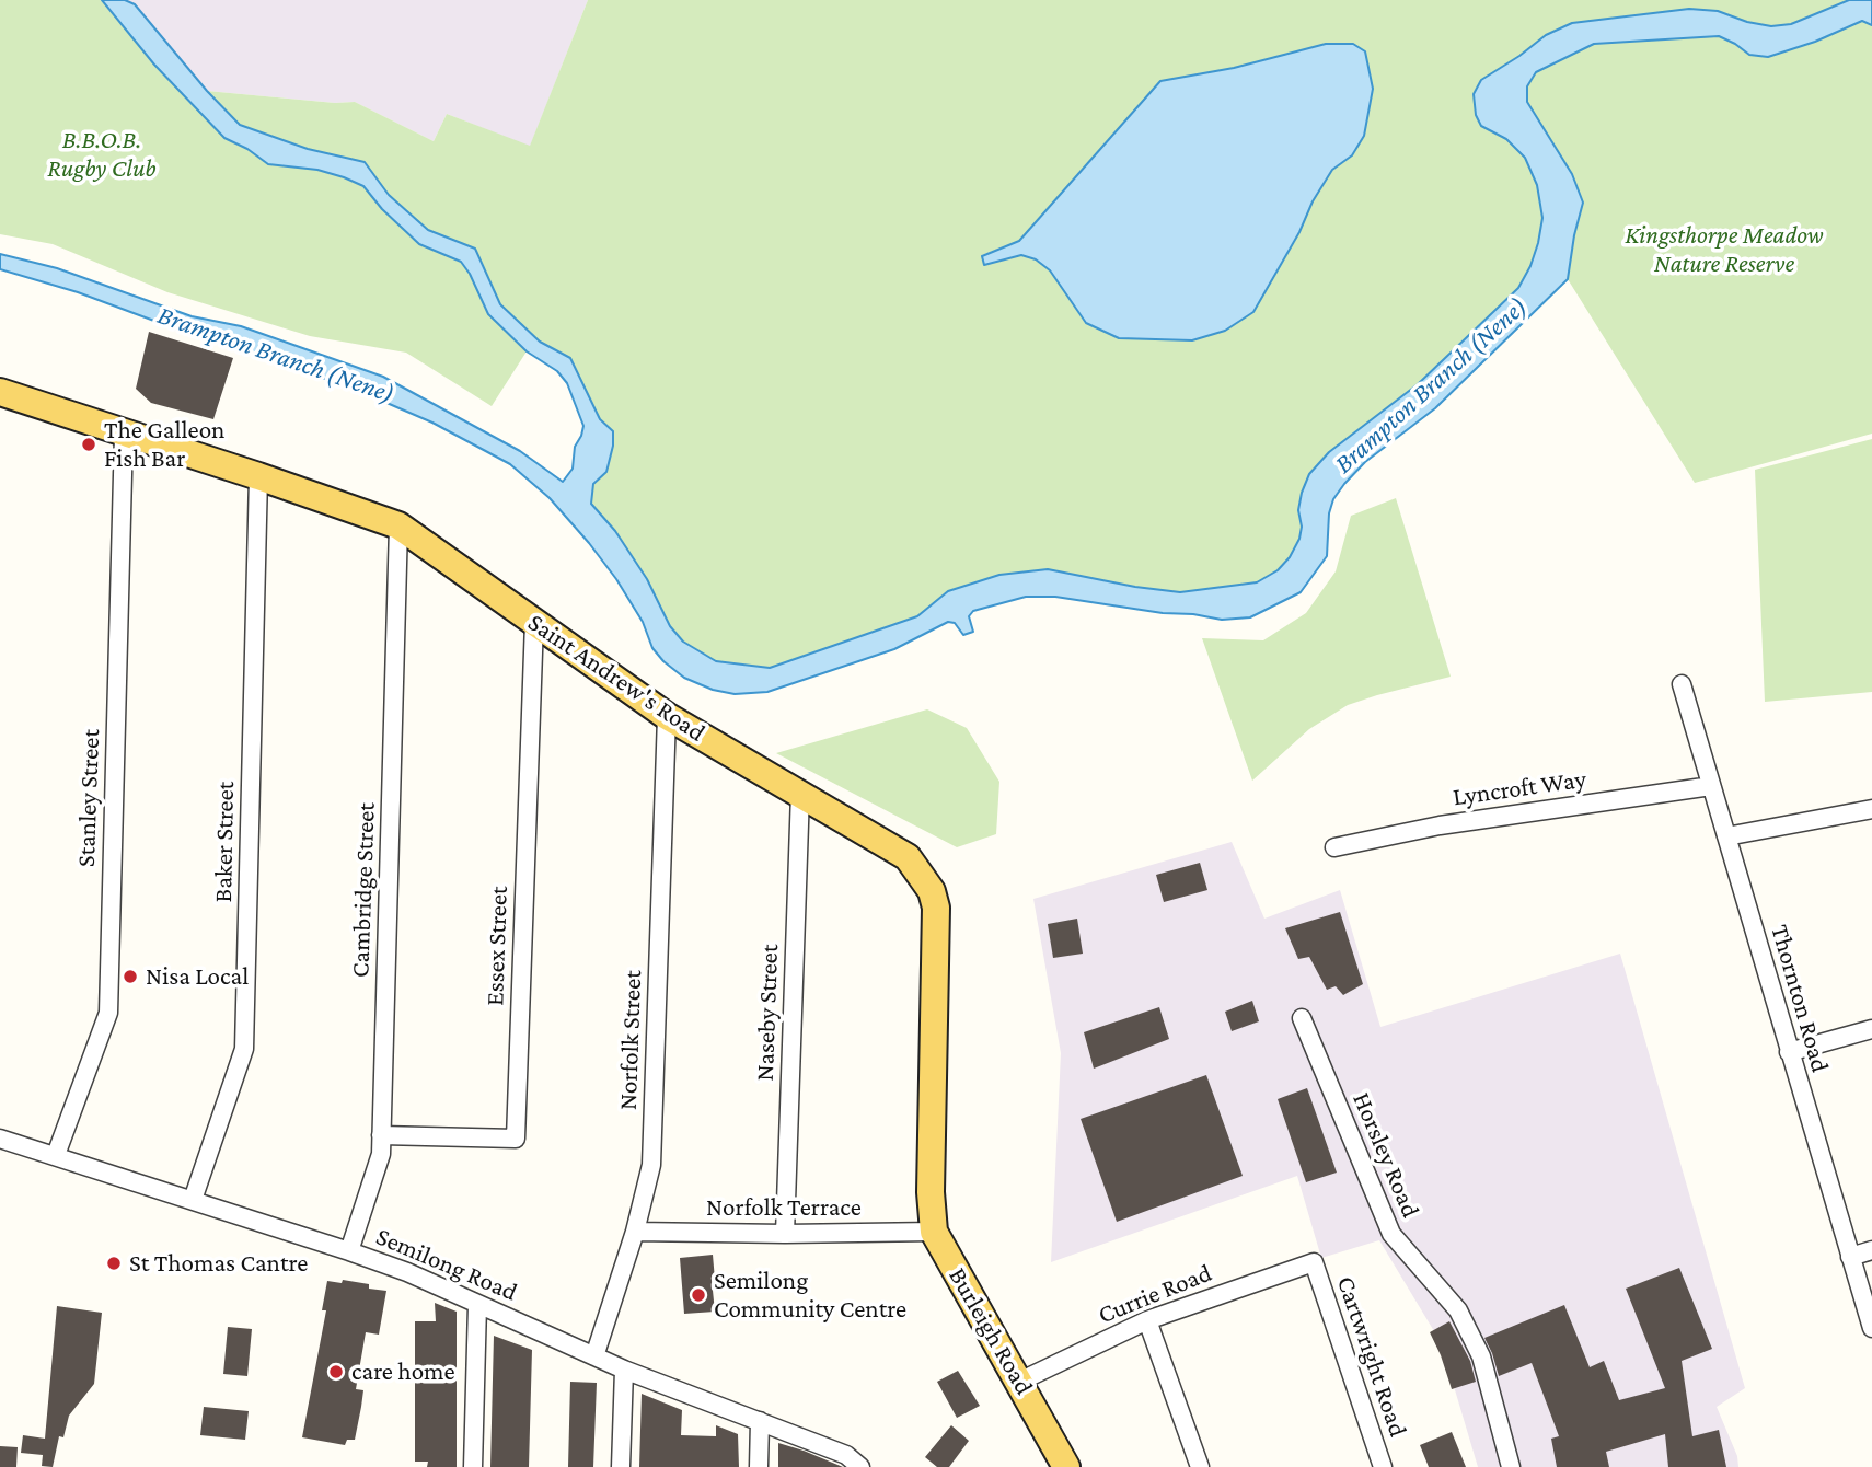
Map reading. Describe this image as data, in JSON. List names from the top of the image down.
{
  "streets": {
    "main road": ["Saint Andrew's Road", "Burleigh Road"],
    "street": [
      "Lyncroft Way",
      "Stanley Street",
      "Baker Street",
      "Cambridge Street",
      "Essex Street",
      "Thornton Road",
      "Naseby Street",
      "Norfolk Street",
      "Horsley Road",
      "Norfolk Terrace",
      "Semilong Road",
      "Currie Road",
      "Cartwright Road"
    ]
  },
  "crossings": [
    ["Saint Andrew's Road", "Stanley Street"],
    ["Saint Andrew's Road", "Baker Street"],
    ["Saint Andrew's Road", "Cambridge Street"],
    ["Saint Andrew's Road", "Essex Street"],
    ["Saint Andrew's Road", "Naseby Street"],
    ["Saint Andrew's Road", "Norfolk Street"],
    ["Saint Andrew's Road", "Burleigh Road"],
    ["Lyncroft Way", "Thornton Road"],
    ["Stanley Street", "Semilong Road"],
    ["Baker Street", "Semilong Road"],
    ["Cambridge Street", "Essex Street"],
    ["Cambridge Street", "Semilong Road"],
    ["Naseby Street", "Norfolk Terrace"],
    ["Norfolk Street", "Norfolk Terrace"],
    ["Norfolk Street", "Semilong Road"],
    ["Norfolk Terrace", "Burleigh Road"],
    ["Currie Road", "Burleigh Road"],
    ["Currie Road", "Cartwright Road"]
  ],
  "water": ["Brampton Branch (Nene)"],
  "parks": ["B.B.O.B. Rugby Club", "Kingsthorpe Meadow Nature Reserve"],
  "places": [
    "The Galleon Fish Bar",
    "Nisa Local",
    "St Thomas Cantre",
    "Semilong Community Centre",
    "care home"
  ]
}
